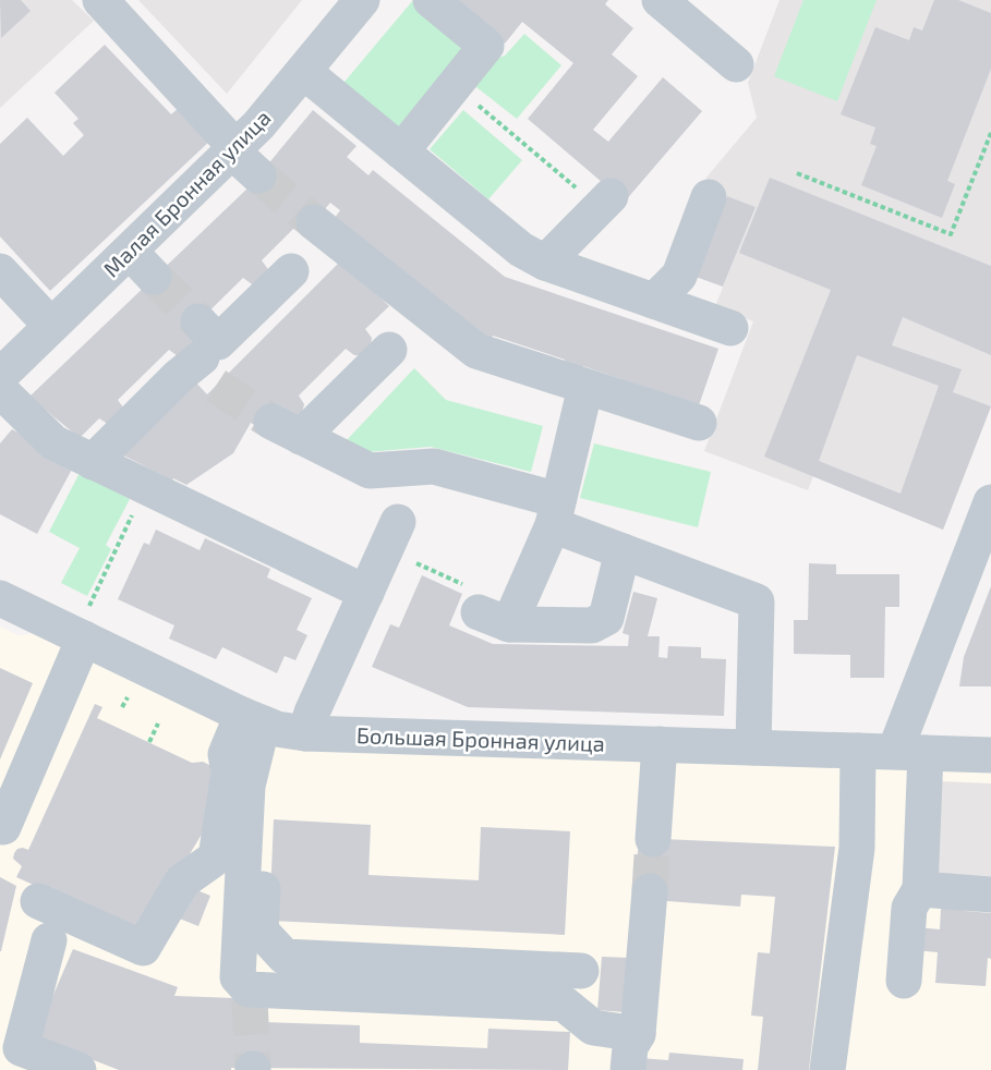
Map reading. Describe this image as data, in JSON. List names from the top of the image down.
{
  "streets": {
    "street": ["Малая Бронная улица", "Большая Бронная улица"]
  }
}
